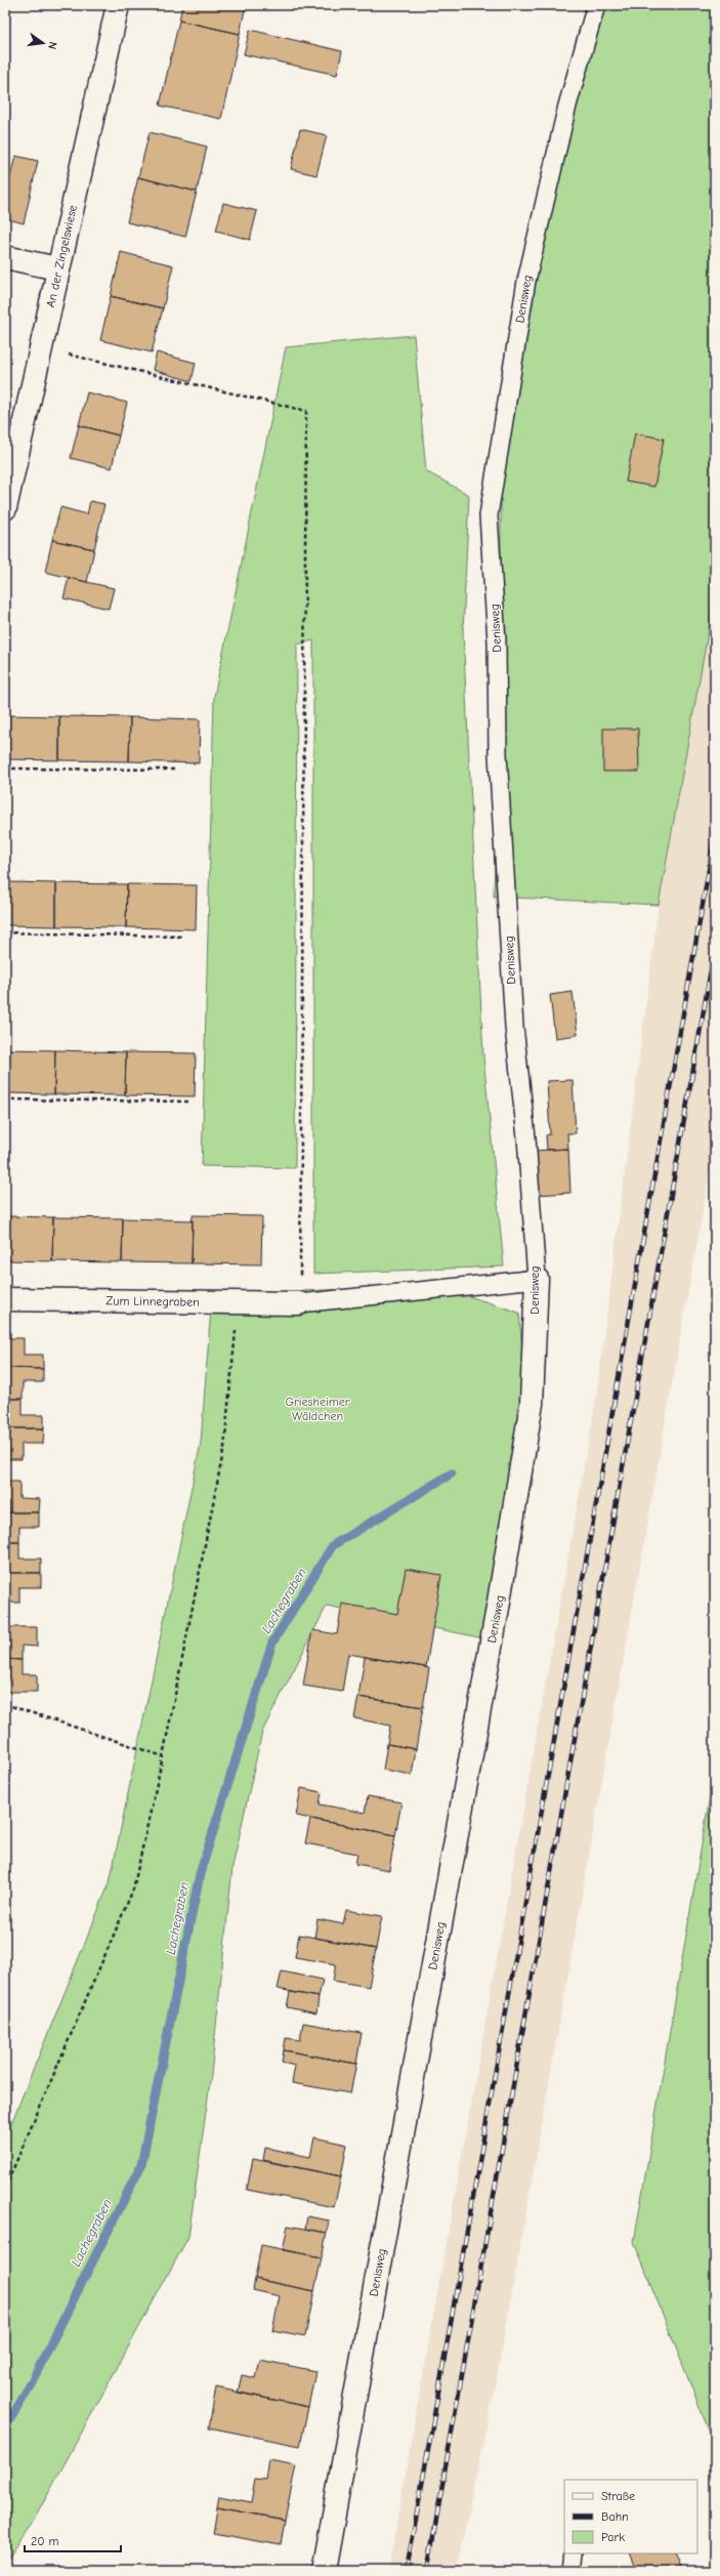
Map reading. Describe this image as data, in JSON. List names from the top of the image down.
{
  "streets": {
    "street": ["An der Zingelswiese", "Denisweg", "Zum Linnegraben"]
  },
  "water": ["Lachegraben"],
  "parks": ["Griesheimer Wäldchen"],
  "legend": ["Straße", "Bahn", "Park"],
  "scale_bar": "20 m",
  "north": "right"
}
